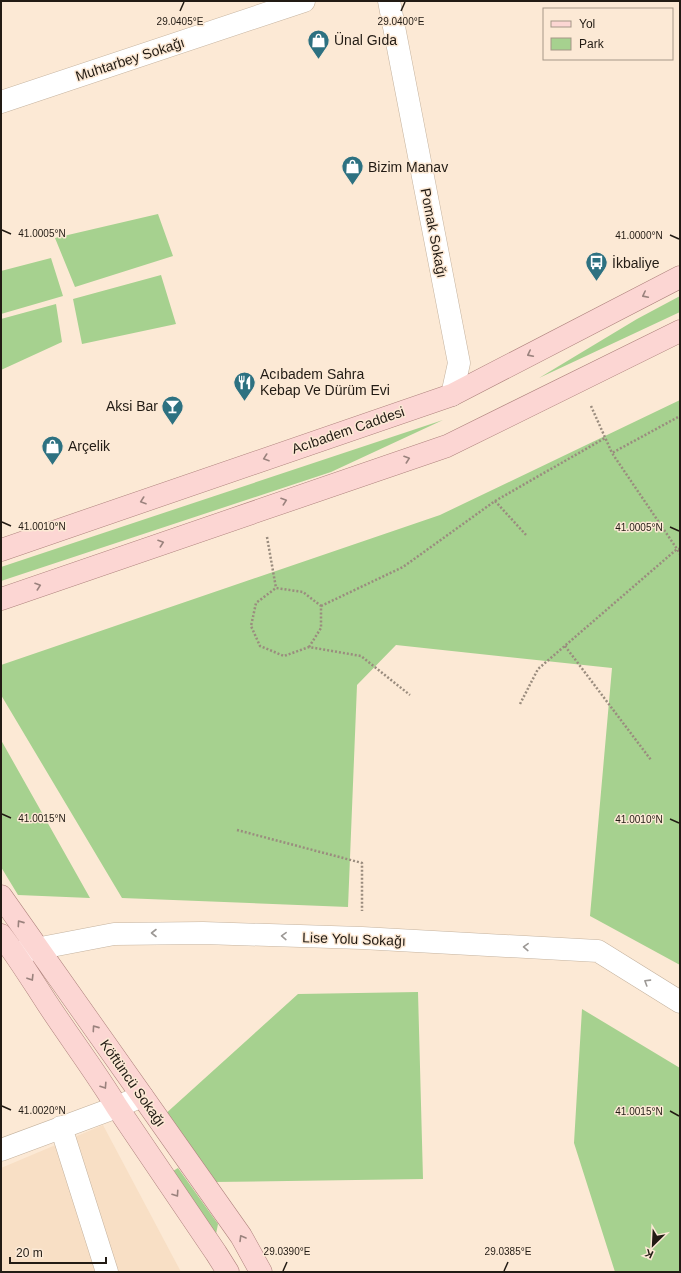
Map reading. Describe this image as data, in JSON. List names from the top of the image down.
{
  "streets": {
    "main road": ["Acıbadem Caddesi", "Köftüncü Sokağı"],
    "street": ["Muhtarbey Sokağı", "Pomak Sokağı", "Lise Yolu Sokağı"]
  },
  "crossings": [
    ["Pomak Sokağı", "Acıbadem Caddesi"],
    ["Lise Yolu Sokağı", "Köftüncü Sokağı"]
  ],
  "one_way": ["Lise Yolu Sokağı"],
  "places": {
    "shop": ["Ünal Gıda", "Bizim Manav", "Arçelik"],
    "bus stop": ["İkbaliye"],
    "restaurant": ["Acıbadem Sahra Kebap Ve Dürüm Evi"],
    "bar": ["Aksi Bar"]
  },
  "legend": ["Yol", "Park"],
  "scale_bar": "20 m",
  "north": "bottom left",
  "coordinates": [
    "29.0400°E",
    "29.0405°E",
    "41.0005°N",
    "41.0000°N",
    "41.0010°N",
    "41.0015°N",
    "41.0020°N",
    "29.0390°E",
    "29.0385°E"
  ]
}
